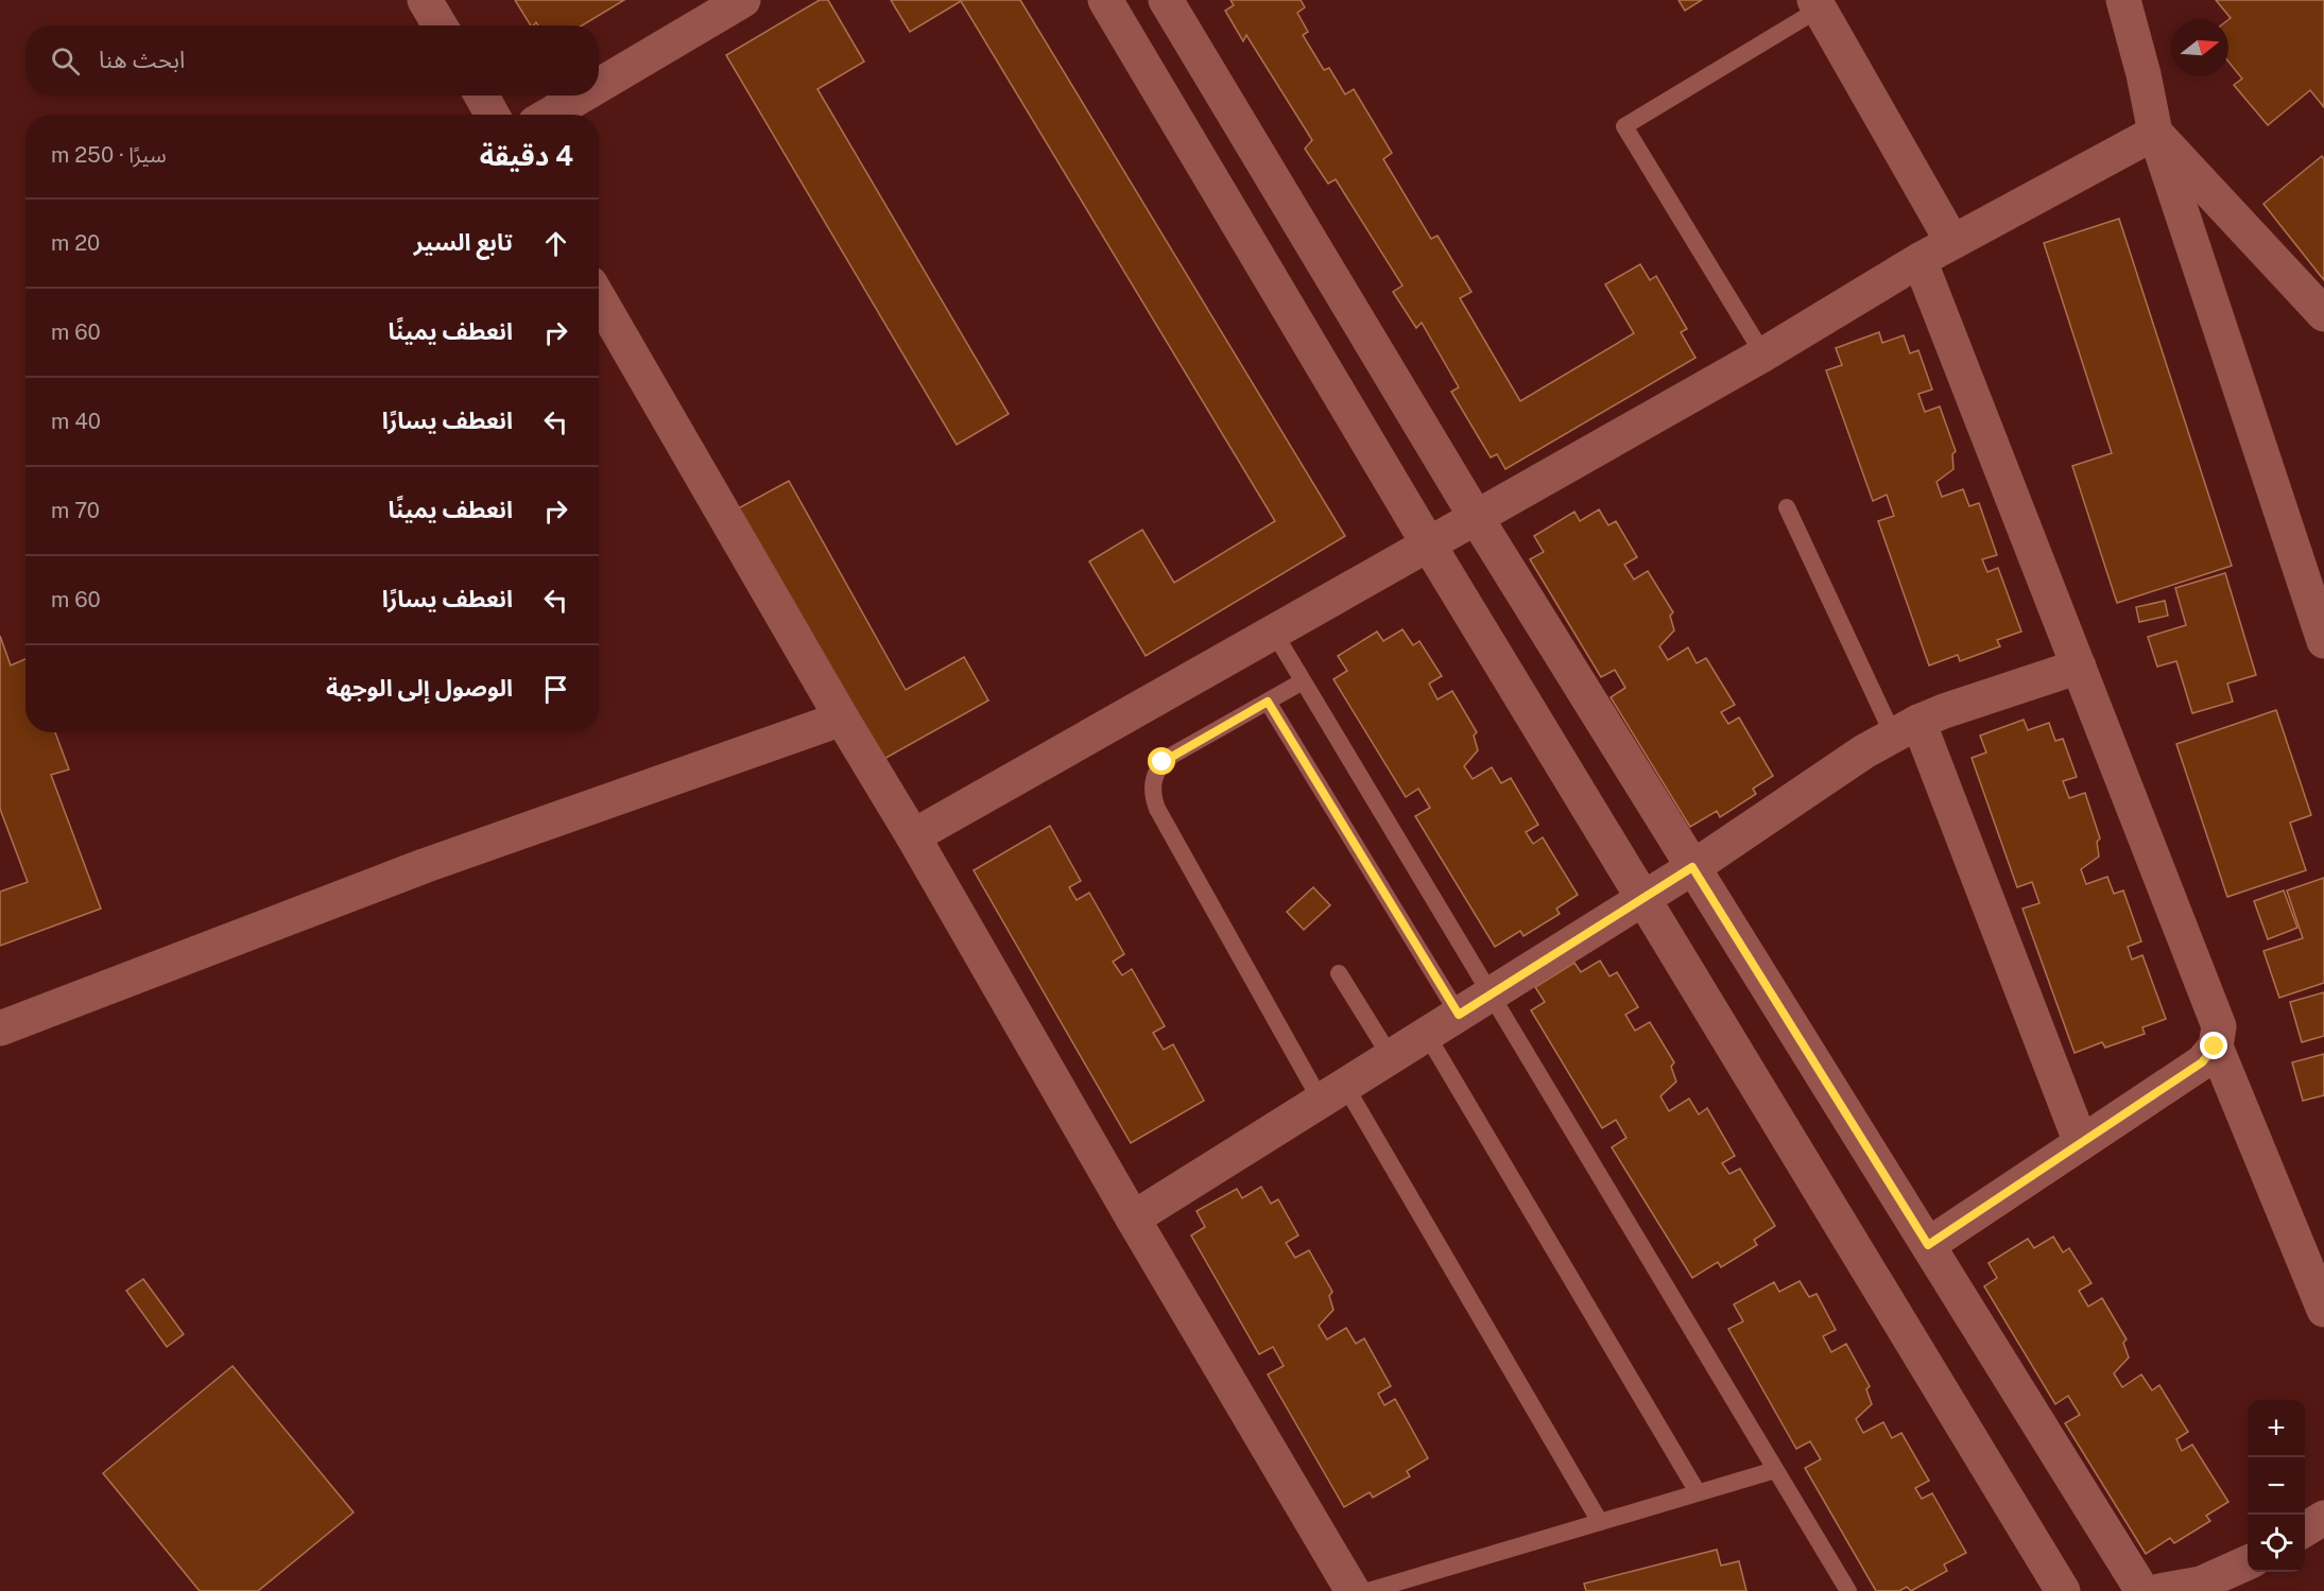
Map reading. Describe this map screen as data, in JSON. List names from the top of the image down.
{
  "north": "right",
  "page": {
    "search": "ابحث هنا",
    "heading": ["4 دقيقة", "سيرًا · 250 m"],
    "list": [
      ["تابع السير", "20 m"],
      ["انعطف يمينًا", "60 m"],
      ["انعطف يسارًا", "40 m"],
      ["انعطف يمينًا", "70 m"],
      ["انعطف يسارًا", "60 m"],
      "الوصول إلى الوجهة"
    ],
    "map_buttons": ["+", "−"]
  }
}
